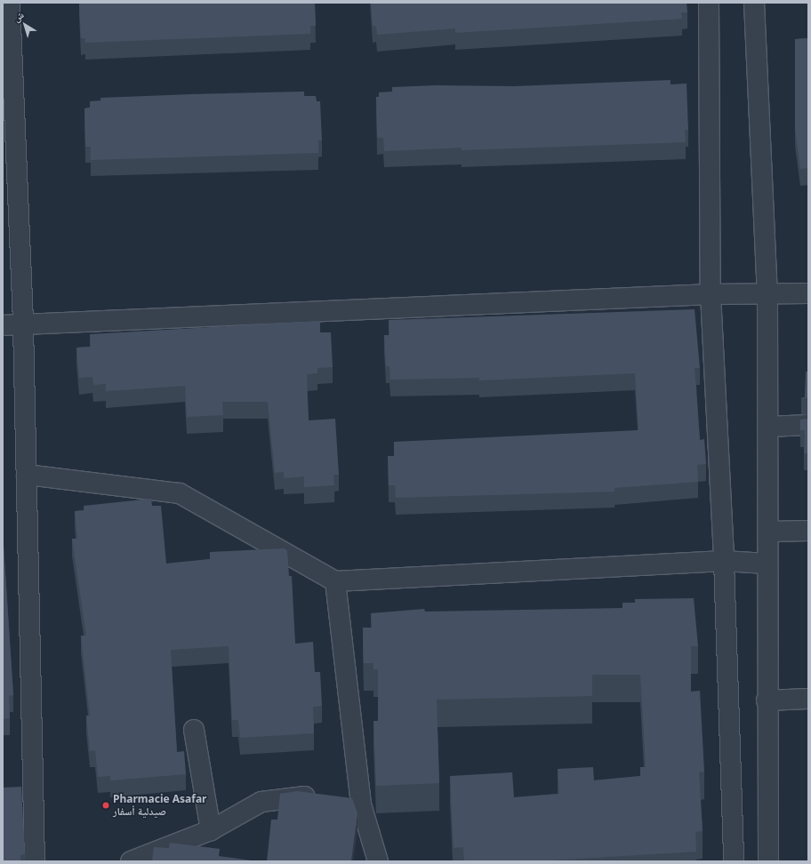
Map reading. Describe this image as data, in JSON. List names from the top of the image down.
{
  "places": ["Pharmacie Asafar صيدلية أسفار"],
  "north": "top left"
}
